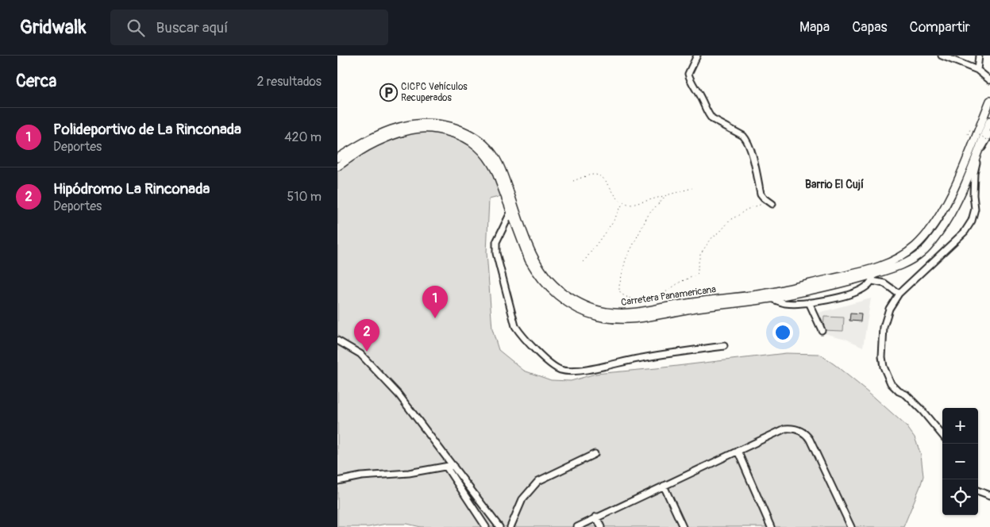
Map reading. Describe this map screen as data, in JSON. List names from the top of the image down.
{
  "streets": {
    "main road": ["Carretera Panamericana"]
  },
  "districts": ["Barrio El Cují"],
  "places": {
    "parking": ["CICPC Vehículos Recuperados"]
  },
  "page": {
    "header": "Gridwalk",
    "search": "Buscar aquí",
    "nav": ["Mapa", "Capas", "Compartir"],
    "heading": ["Cerca", "2 resultados"],
    "list": [
      {
        "mark": "1",
        "name": "Polideportivo de La Rinconada",
        "note": "Deportes",
        "value": "420 m"
      },
      {
        "mark": "2",
        "name": "Hipódromo La Rinconada",
        "note": "Deportes",
        "value": "510 m"
      }
    ],
    "pins": ["1", "2"],
    "map_buttons": ["+", "−"]
  }
}
